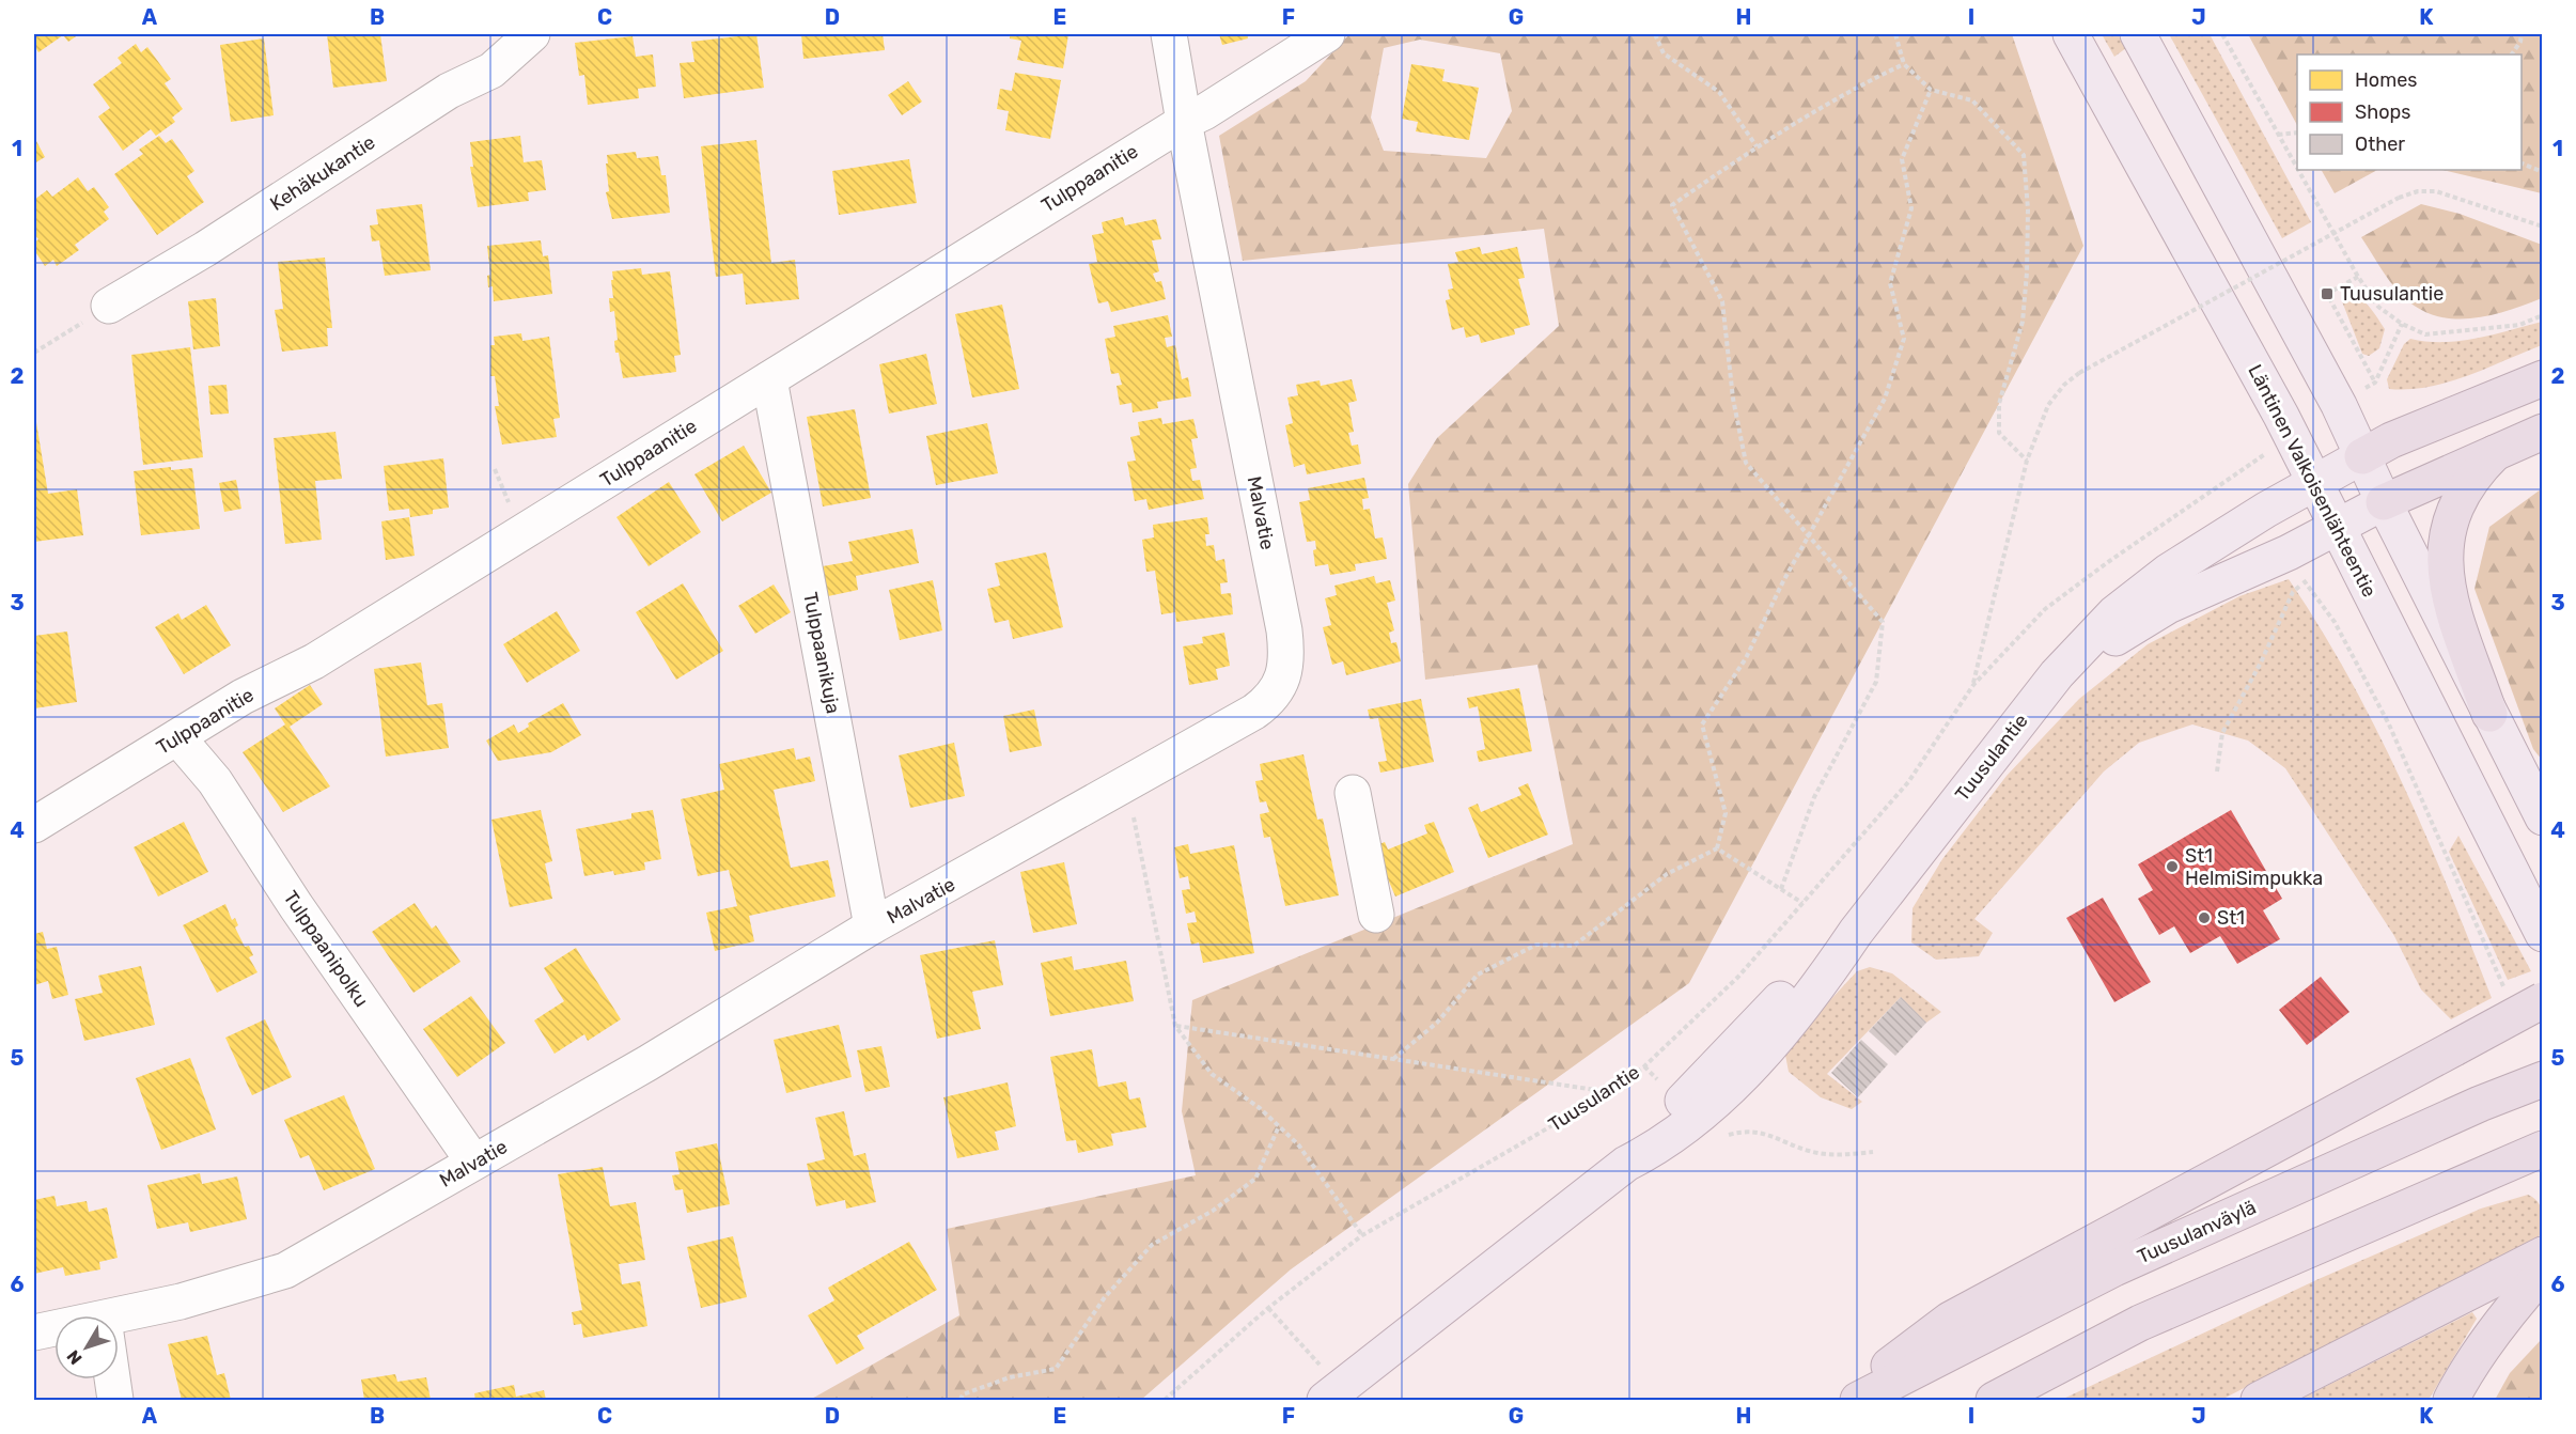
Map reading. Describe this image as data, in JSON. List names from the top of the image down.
{
  "streets": {
    "highway": ["Tuusulanväylä"],
    "main road": ["Läntinen Valkoisenlähteentie", "Tuusulantie"],
    "street": [
      "Kehäkukantie",
      "Tulppaanitie",
      "Malvatie",
      "Tulppaanikuja",
      "Tulppaanipolku"
    ]
  },
  "crossings": [
    ["Tulppaanitie", "Malvatie"],
    ["Tulppaanitie", "Tulppaanikuja"],
    ["Tulppaanitie", "Tulppaanipolku"],
    ["Läntinen Valkoisenlähteentie", "Tuusulantie"],
    ["Malvatie", "Tulppaanikuja"],
    ["Malvatie", "Tulppaanipolku"]
  ],
  "places": {
    "transit": ["Tuusulantie"],
    "other": ["St1 HelmiSimpukka", "St1"]
  },
  "legend": ["Homes", "Shops", "Other"],
  "north": "bottom left",
  "grid": {
    "columns": [
      "A",
      "B",
      "C",
      "D",
      "E",
      "F",
      "G",
      "H",
      "I",
      "J",
      "K"
    ],
    "rows": [
      "1",
      "2",
      "3",
      "4",
      "5",
      "6"
    ]
  }
}
